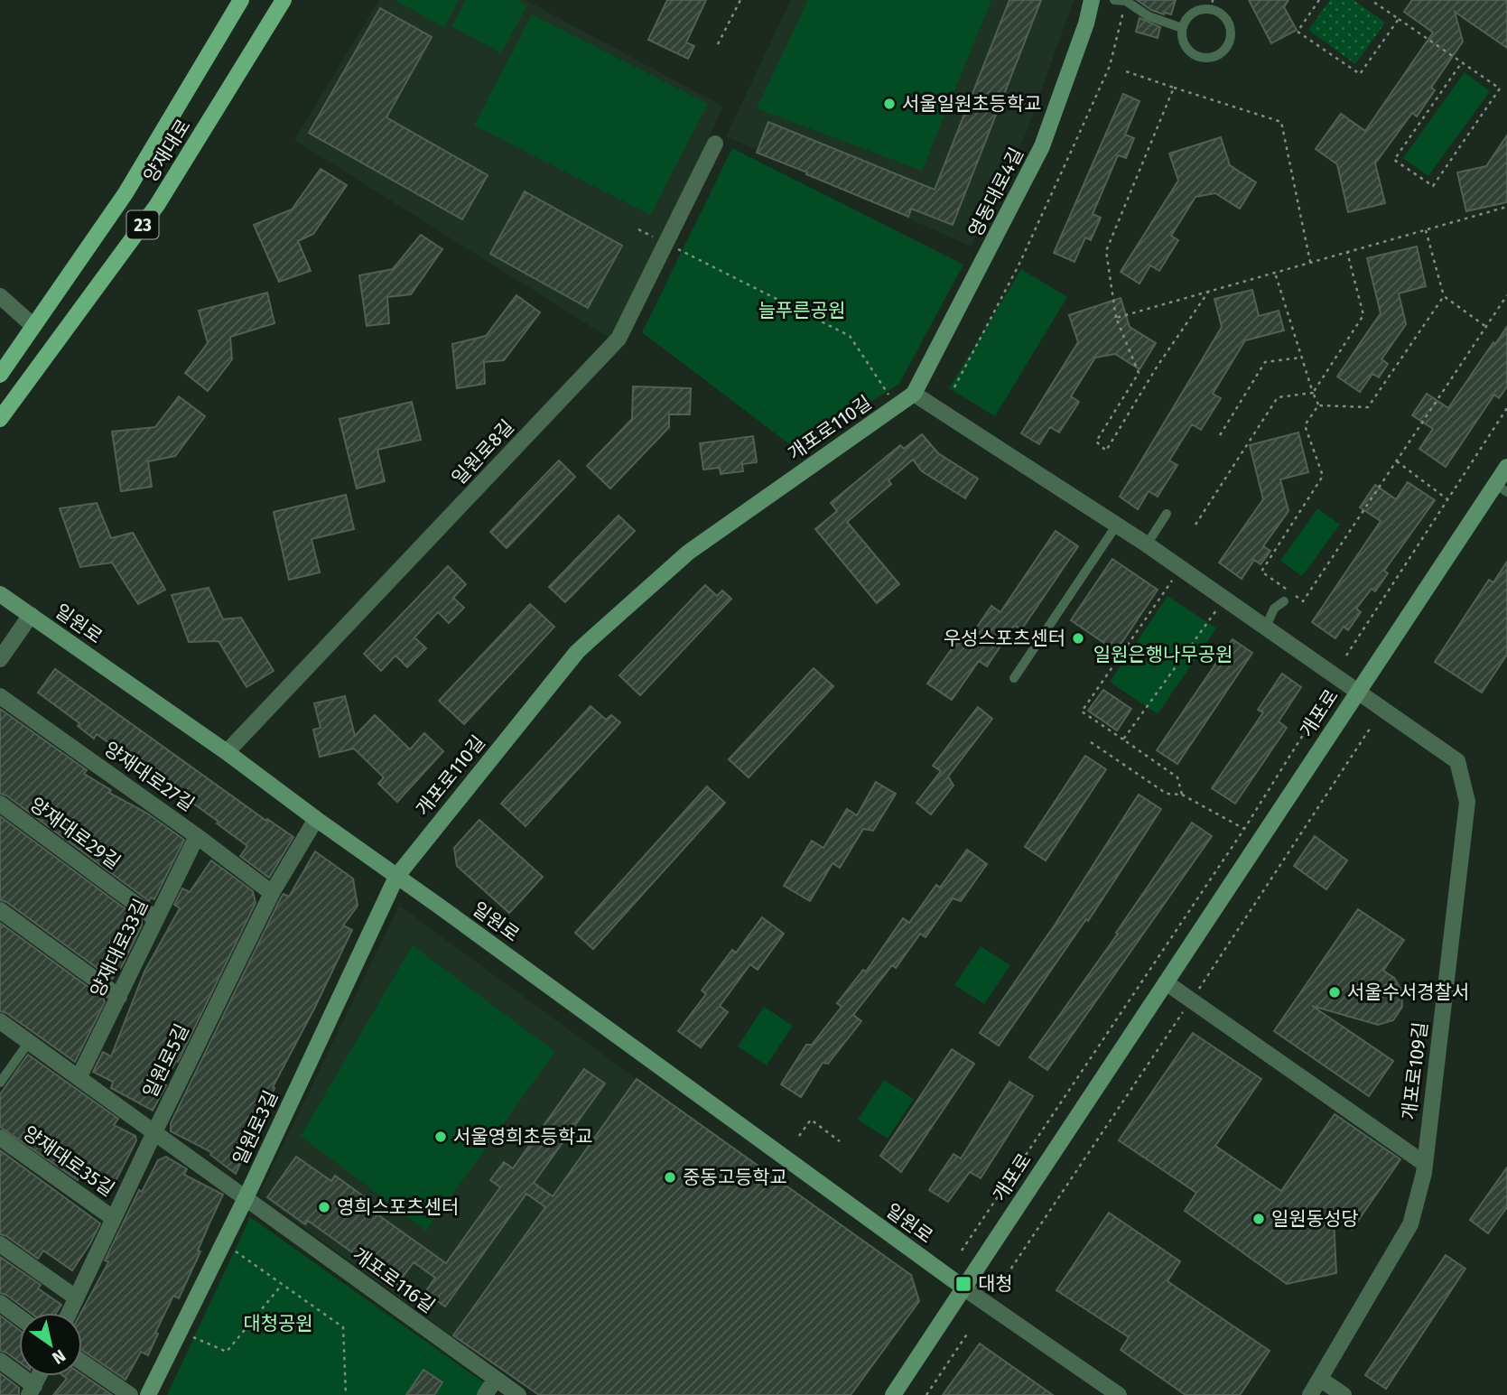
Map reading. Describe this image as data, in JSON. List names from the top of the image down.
{
  "streets": {
    "main road": ["양재대로", "23"],
    "street": [
      "영동대로4길",
      "개포로110길",
      "일원로8길",
      "일원로",
      "개포로",
      "양재대로27길",
      "양재대로29길",
      "양재대로33길",
      "일원로5길",
      "개포로109길",
      "일원로3길",
      "양재대로35길",
      "개포로116길"
    ]
  },
  "crossings": [
    ["영동대로4길", "개포로110길"],
    ["개포로110길", "일원로"],
    ["개포로110길", "일원로3길"],
    ["일원로8길", "일원로"],
    ["일원로", "개포로"],
    ["일원로", "일원로5길"],
    ["일원로", "일원로3길"],
    ["개포로", "개포로109길"],
    ["양재대로27길", "양재대로33길"],
    ["양재대로27길", "일원로5길"],
    ["양재대로29길", "양재대로33길"],
    ["일원로5길", "양재대로35길"],
    ["일원로3길", "개포로116길"]
  ],
  "parks": ["늘푸른공원", "일원은행나무공원", "대청공원"],
  "places": {
    "other": [
      "서울일원초등학교",
      "우성스포츠센터",
      "서울수서경찰서",
      "서울영희초등학교",
      "중동고등학교",
      "영희스포츠센터",
      "일원동성당"
    ],
    "transit": ["대청"]
  },
  "north": "bottom right"
}
